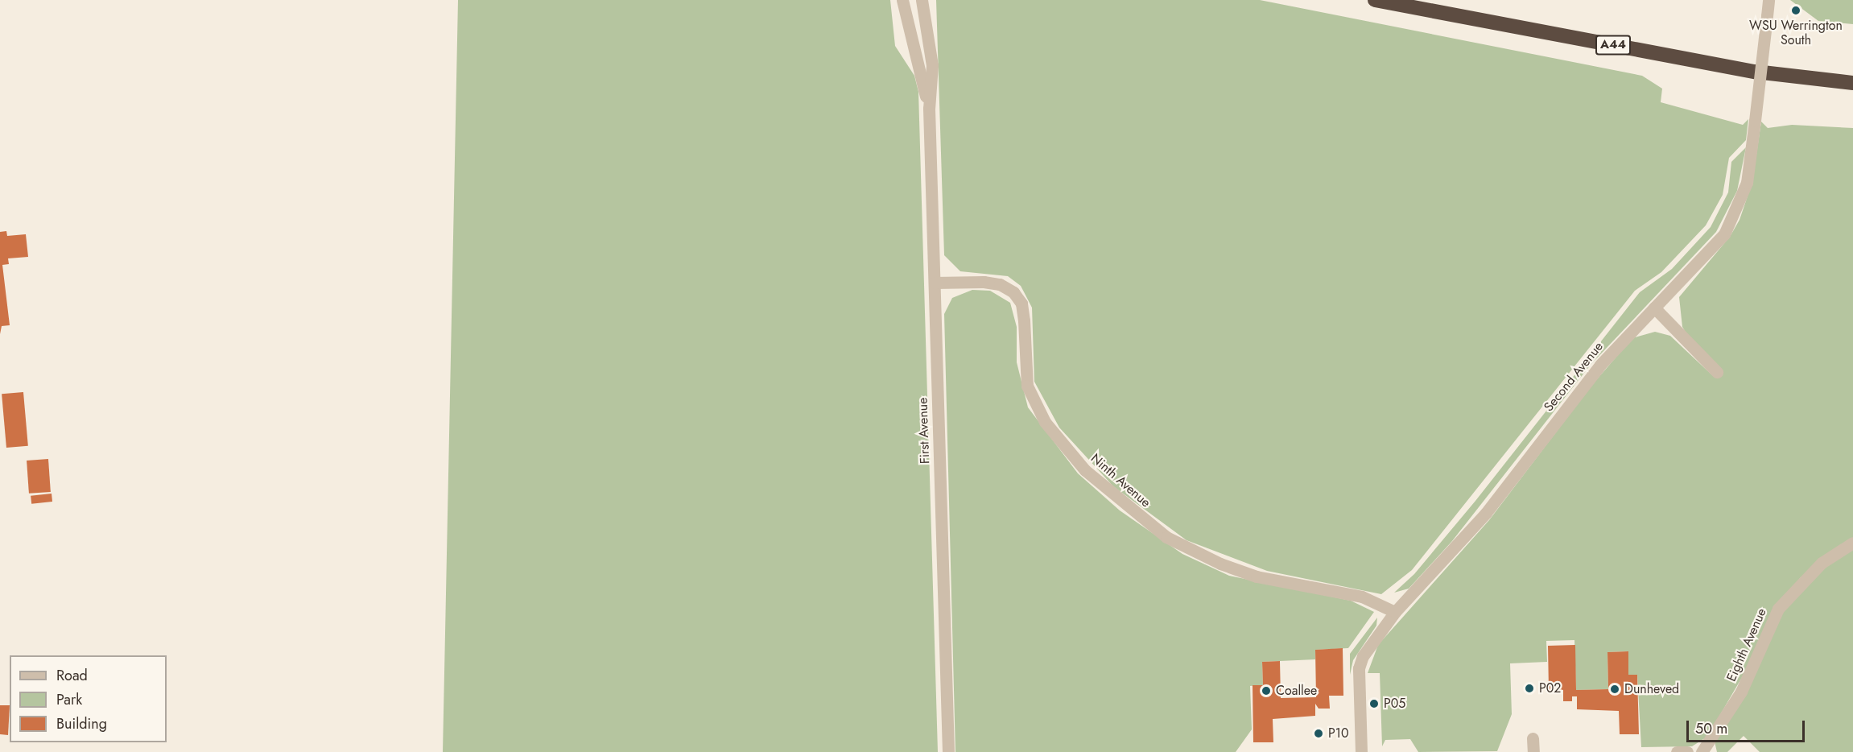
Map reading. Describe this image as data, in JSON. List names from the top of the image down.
{
  "streets": {
    "highway": ["A44"],
    "street": [
      "Second Avenue",
      "First Avenue",
      "Ninth Avenue",
      "Eighth Avenue"
    ]
  },
  "crossings": [
    ["Second Avenue", "Ninth Avenue"],
    ["First Avenue", "Ninth Avenue"]
  ],
  "places": [
    "WSU Werrington South",
    "P02",
    "Dunheved",
    "Coallee",
    "P05",
    "P10"
  ],
  "legend": ["Road", "Park", "Building"],
  "scale_bar": "50 m"
}
